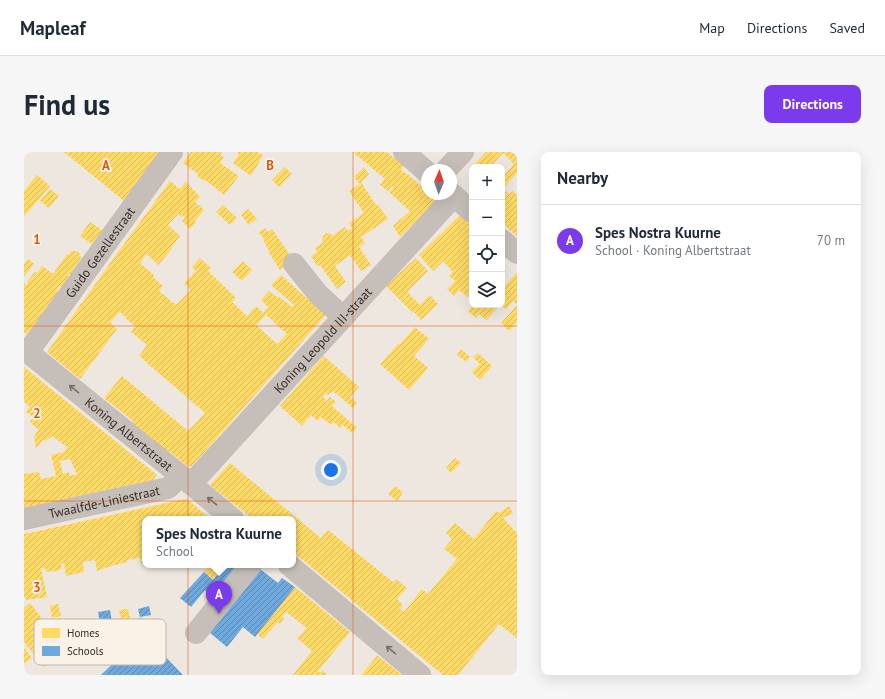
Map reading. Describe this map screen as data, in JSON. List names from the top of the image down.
{
  "streets": {
    "street": [
      "Guido Gezellestraat",
      "Koning Leopold III-straat",
      "Koning Albertstraat",
      "Twaalfde-Liniestraat"
    ]
  },
  "crossings": [
    ["Guido Gezellestraat", "Koning Albertstraat"],
    ["Koning Leopold III-straat", "Koning Albertstraat"],
    ["Koning Leopold III-straat", "Twaalfde-Liniestraat"],
    ["Koning Albertstraat", "Twaalfde-Liniestraat"]
  ],
  "one_way": ["Koning Albertstraat"],
  "legend": ["Homes", "Schools"],
  "north": "top",
  "page": {
    "header": "Mapleaf",
    "nav": ["Map", "Directions", "Saved"],
    "buttons": "Directions",
    "title": "Find us",
    "heading": "Nearby",
    "map_buttons": ["+", "−"],
    "list": [
      {
        "mark": "A",
        "name": "Spes Nostra Kuurne",
        "note": "School · Koning Albertstraat",
        "value": "70 m"
      }
    ],
    "popup": ["Spes Nostra Kuurne", "School"],
    "pins": "A"
  },
  "grid": {
    "columns": ["A", "B"],
    "rows": ["1", "2", "3"]
  }
}
